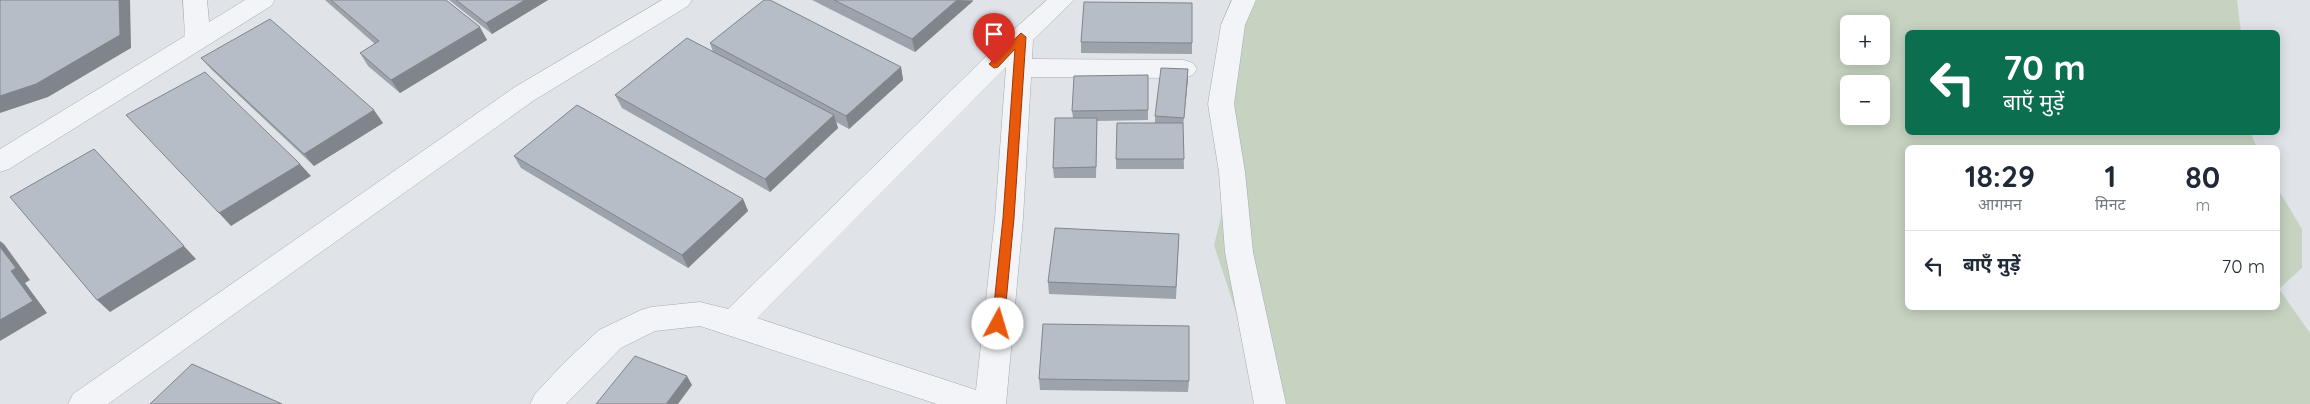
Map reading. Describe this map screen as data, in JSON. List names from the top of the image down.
{
  "page": {
    "map_buttons": ["+", "−"],
    "turn": ["70 m", "बाएँ मुड़ें"],
    "eta": [
      "18:29",
      "आगमन",
      "1",
      "मिनट",
      "80",
      "m"
    ],
    "list": [
      {
        "name": "बाएँ मुड़ें",
        "value": "70 m"
      }
    ]
  }
}
